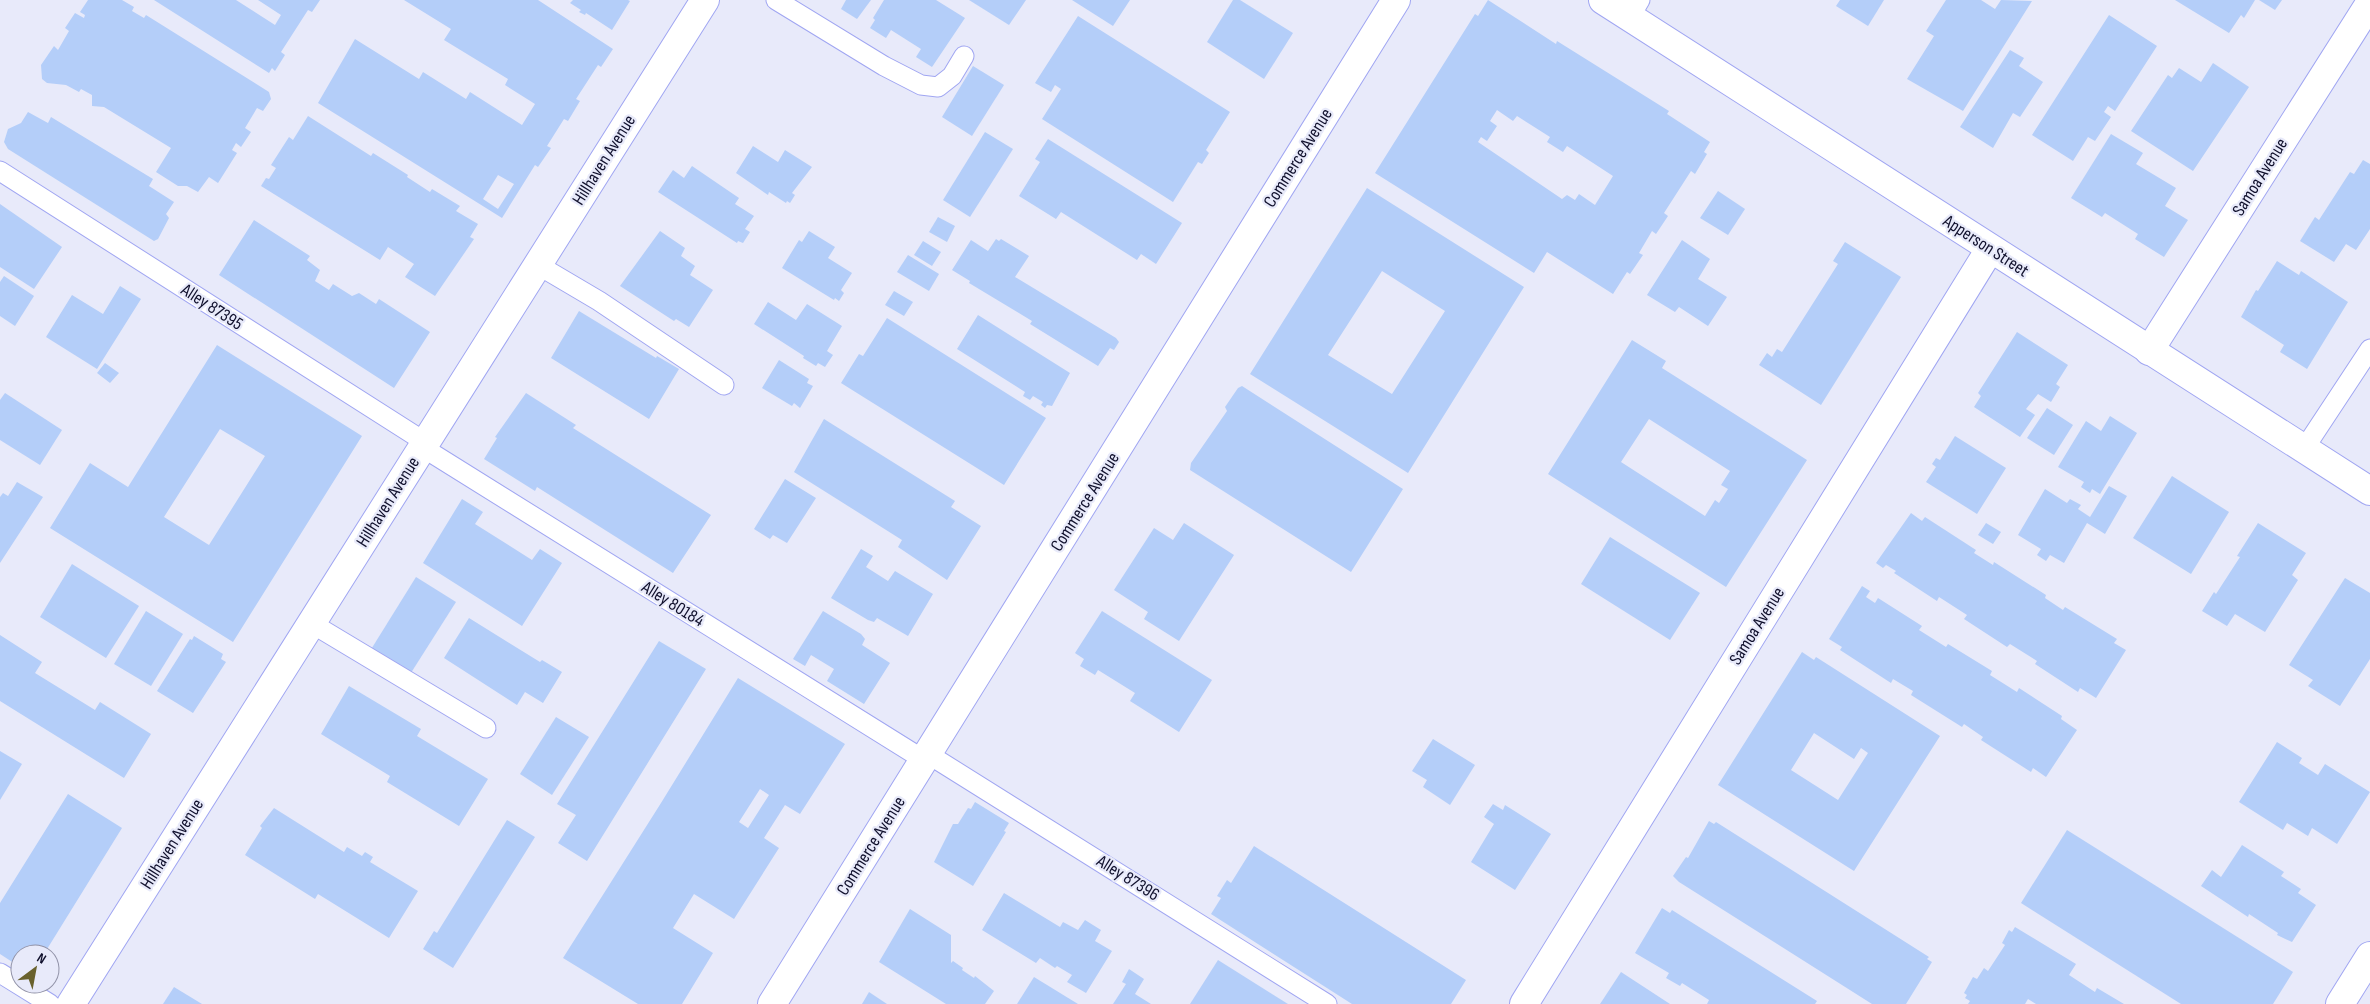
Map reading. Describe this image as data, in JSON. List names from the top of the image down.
{
  "streets": {
    "street": [
      "Commerce Avenue",
      "Hillhaven Avenue",
      "Samoa Avenue",
      "Apperson Street"
    ],
    "lane": ["Alley 87395", "Alley 80184", "Alley 87396"]
  },
  "crossings": [
    ["Commerce Avenue", "Alley 80184"],
    ["Commerce Avenue", "Alley 87396"],
    ["Hillhaven Avenue", "Alley 87395"],
    ["Hillhaven Avenue", "Alley 80184"],
    ["Samoa Avenue", "Apperson Street"],
    ["Alley 87395", "Alley 80184"],
    ["Alley 80184", "Alley 87396"]
  ],
  "north": "top right"
}
